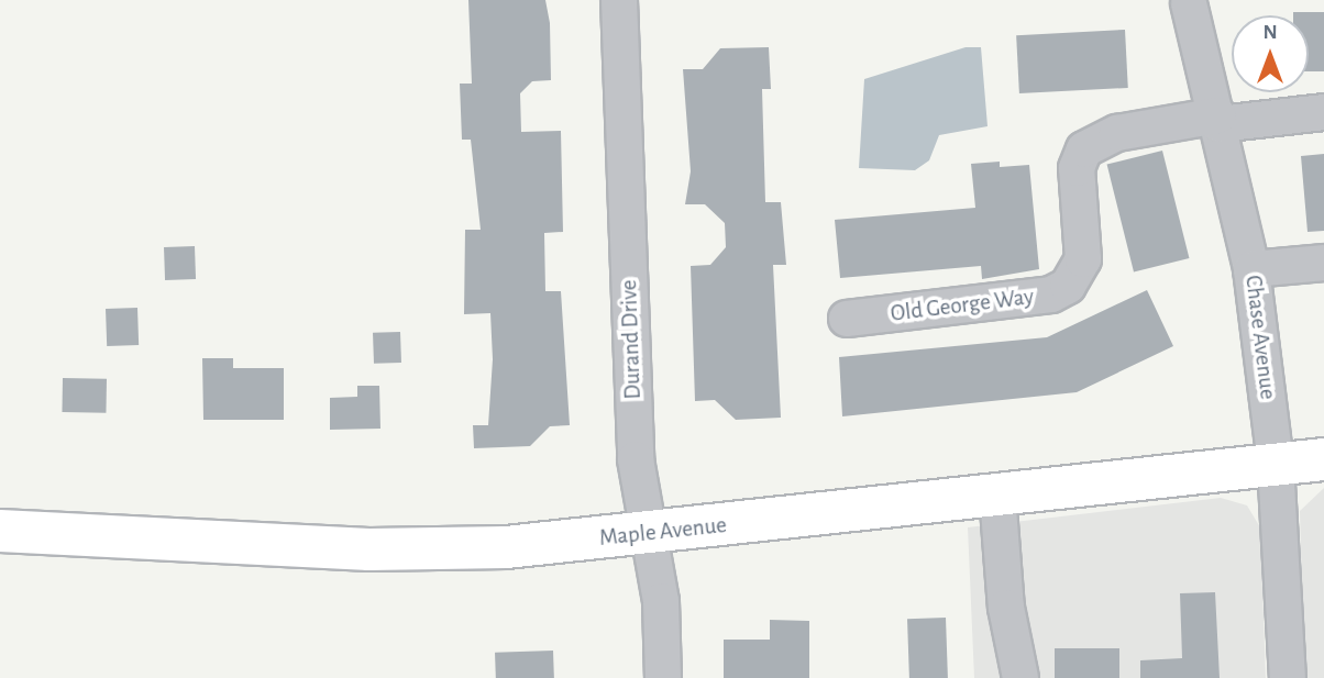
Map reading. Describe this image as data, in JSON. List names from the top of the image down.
{
  "streets": {
    "main road": ["Maple Avenue"],
    "street": ["Old George Way", "Chase Avenue", "Durand Drive"]
  },
  "crossings": [
    ["Old George Way", "Chase Avenue"],
    ["Chase Avenue", "Maple Avenue"],
    ["Durand Drive", "Maple Avenue"]
  ],
  "north": "top"
}
